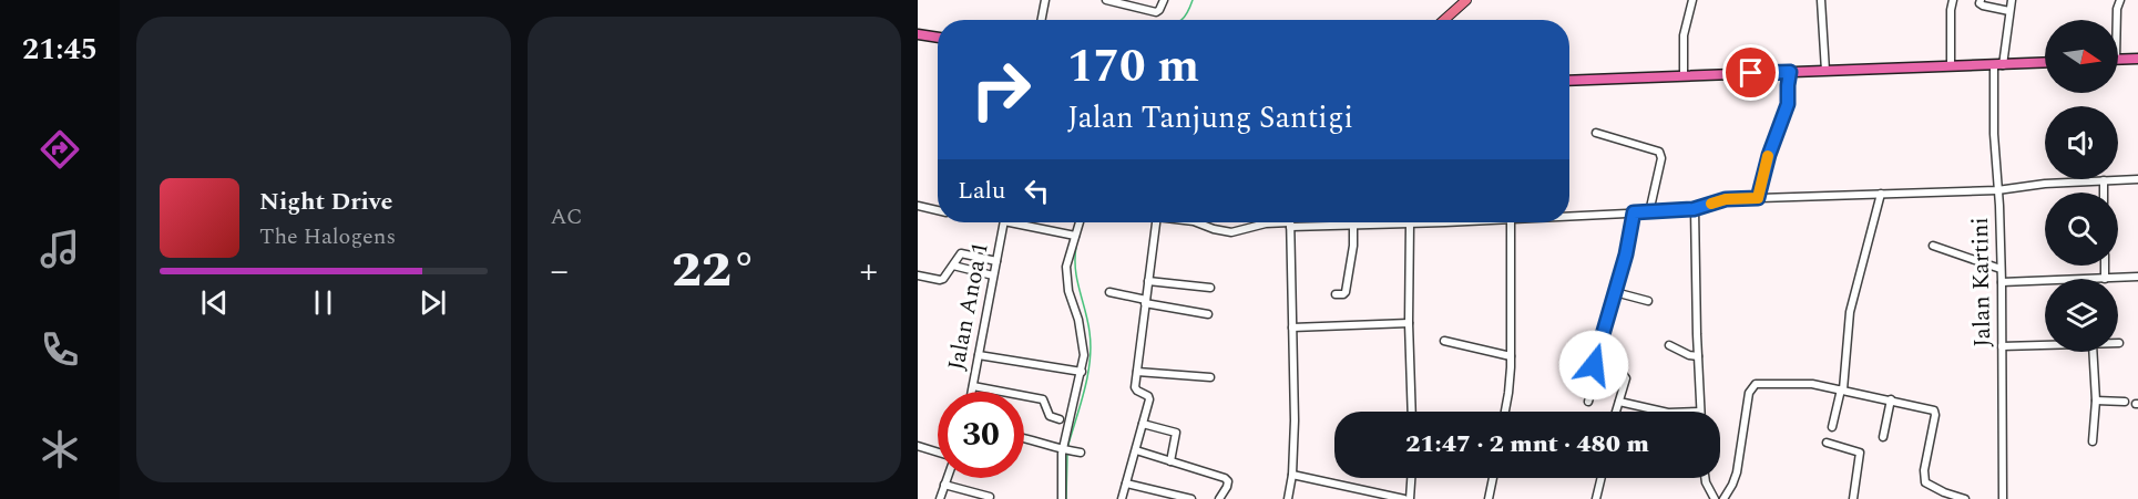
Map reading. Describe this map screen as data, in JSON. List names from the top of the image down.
{
  "streets": {
    "street": ["Jalan Kartini", "Jalan Anoa 1"]
  },
  "north": "right",
  "page": {
    "tabs": "21:45",
    "tile": "AC",
    "turn": ["170 m", "Jalan Tanjung Santigi"],
    "then": "Lalu",
    "song": ["Night Drive", "The Halogens"],
    "heat": ["−", "22°", "+"],
    "limit": "30",
    "trip": "21:47 · 2 mnt · 480 m"
  }
}
